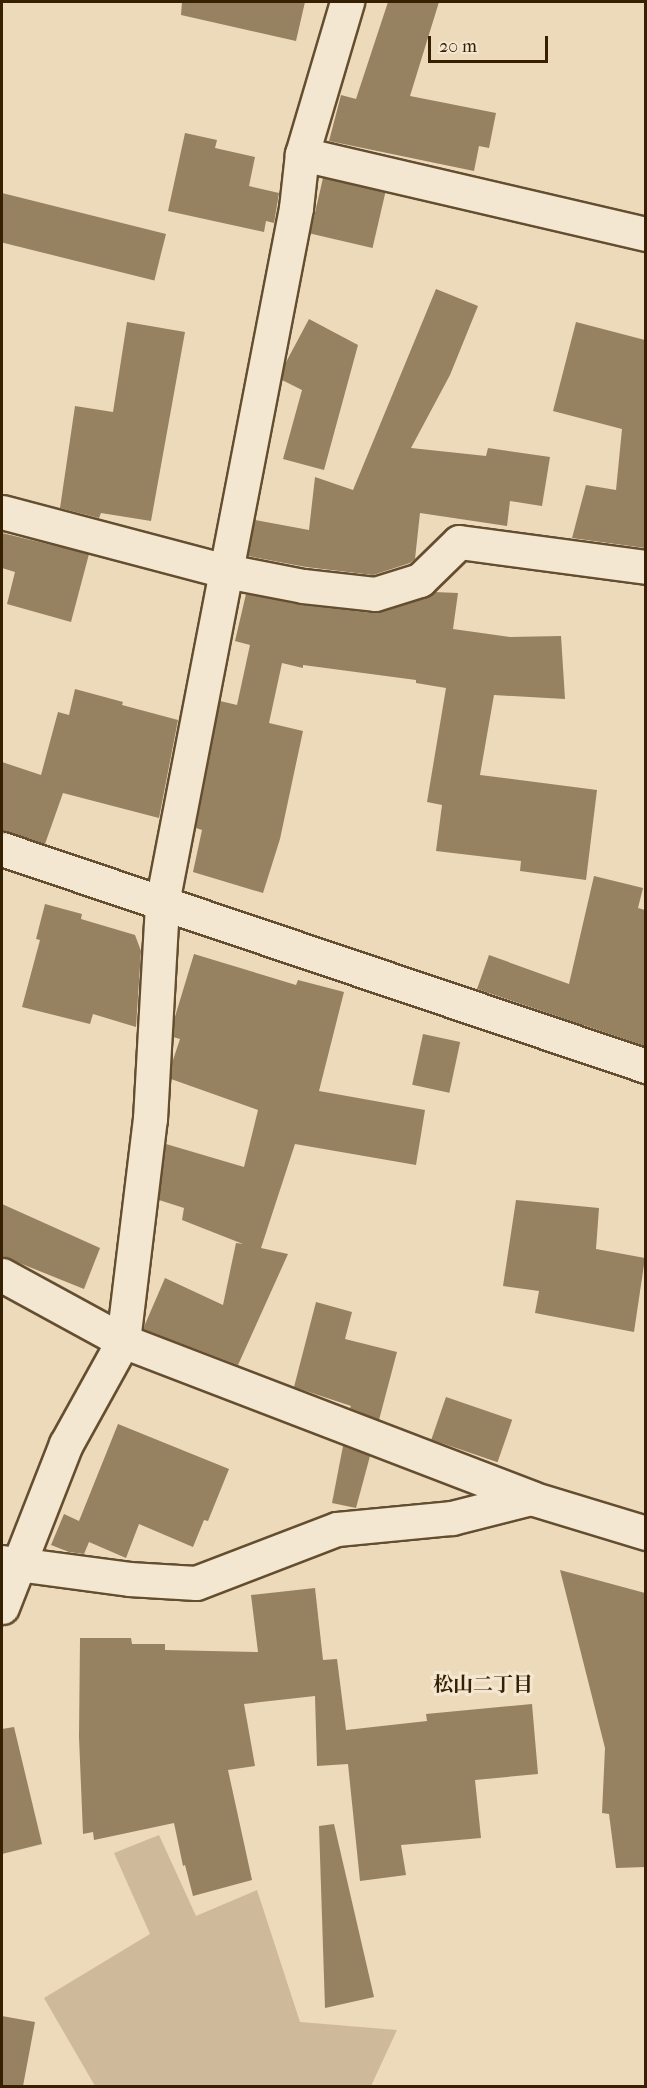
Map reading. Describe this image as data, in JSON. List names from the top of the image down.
{
  "districts": ["松山二丁目"],
  "scale_bar": "20 m"
}
